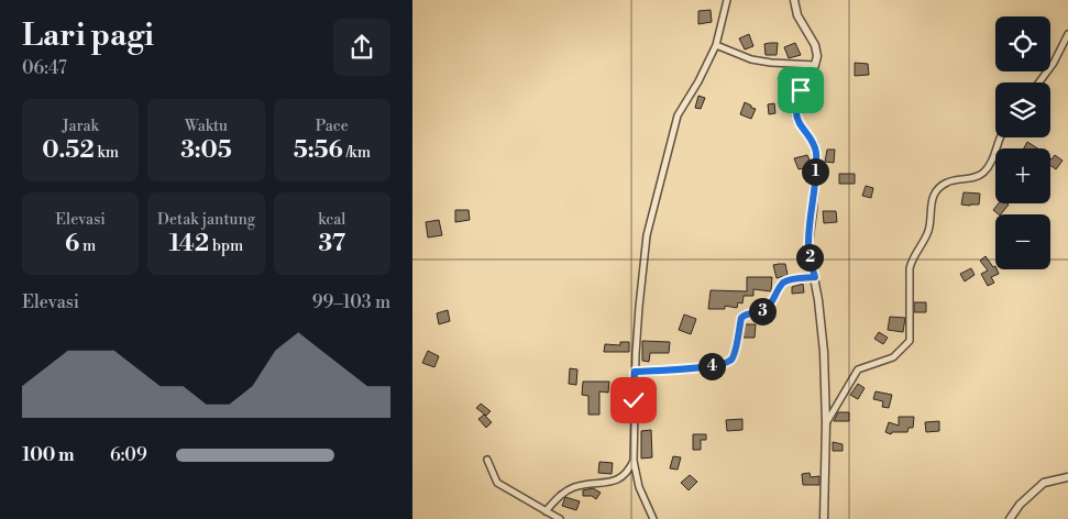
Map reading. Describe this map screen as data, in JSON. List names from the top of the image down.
{
  "page": {
    "heading": ["Lari pagi", "06:47"],
    "map_buttons": ["+", "−"],
    "stats": [
      ["Jarak", "0.52 km"],
      ["Waktu", "3:05"],
      ["Pace", "5:56 /km"],
      ["Elevasi", "6 m"],
      ["Detak jantung", "142 bpm"],
      ["kcal", "37"]
    ],
    "pins": [
      "1",
      "2",
      "3",
      "4"
    ],
    "chart": ["Elevasi", "99–103 m"],
    "list": [
      {
        "name": "100 m",
        "note": "6:09"
      }
    ]
  }
}
